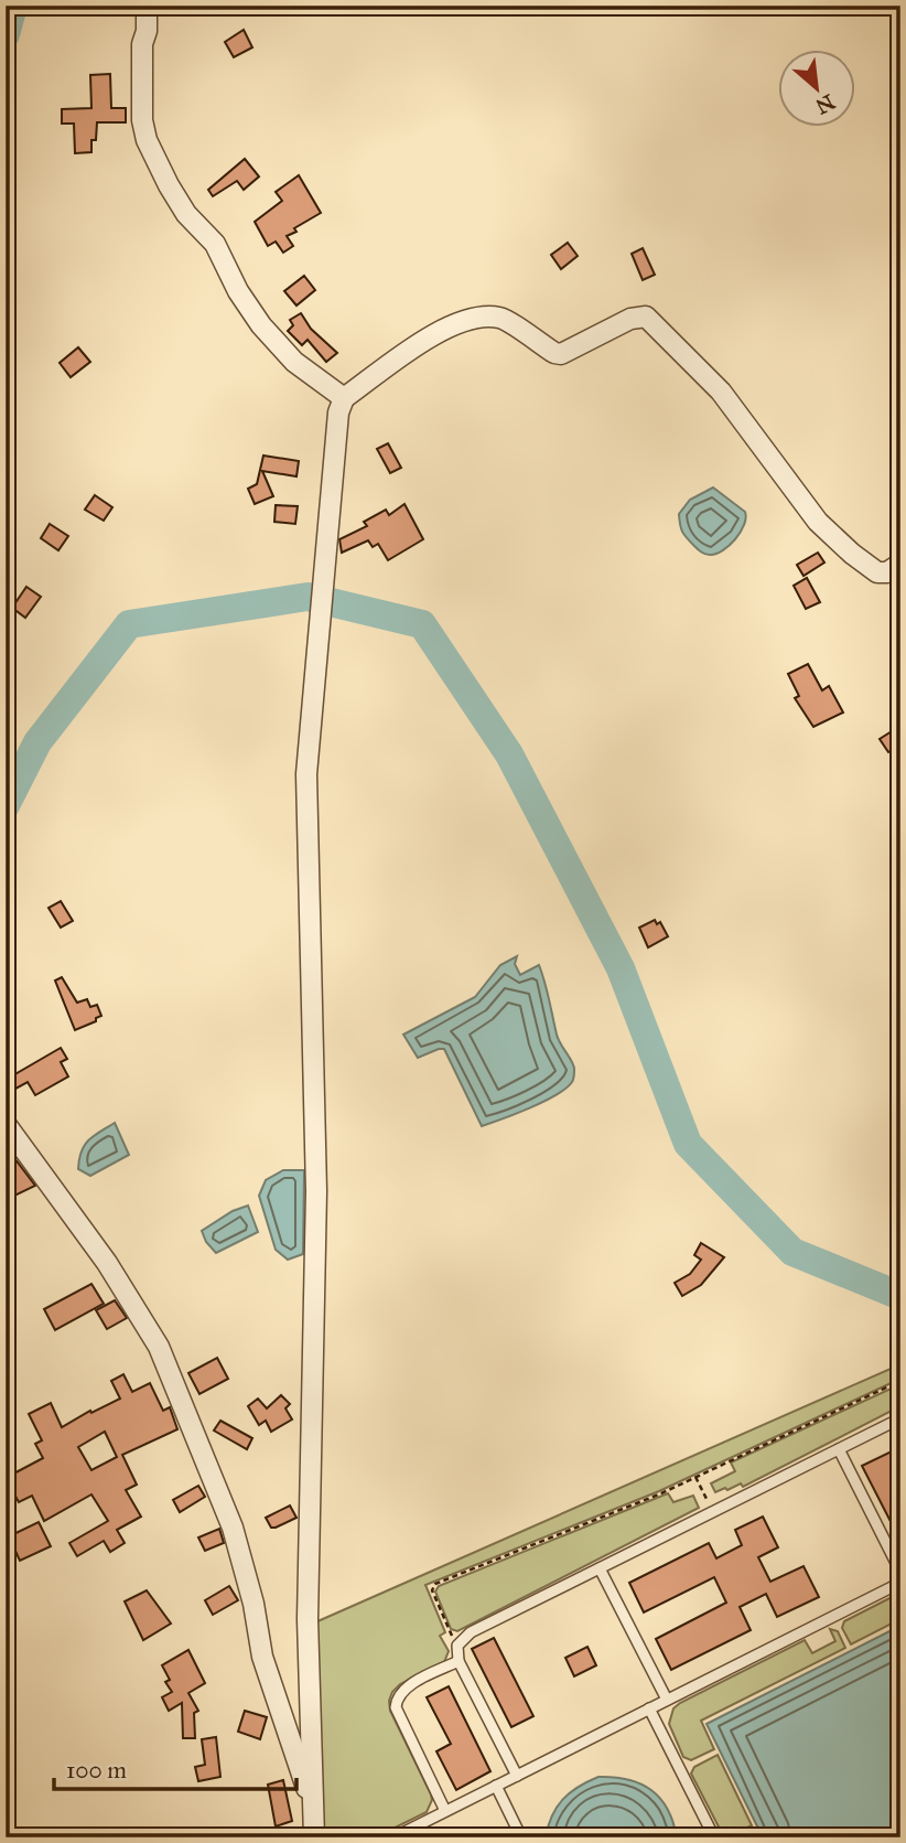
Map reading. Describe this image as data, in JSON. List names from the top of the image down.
{
  "scale_bar": "100 m",
  "north": "bottom right"
}
